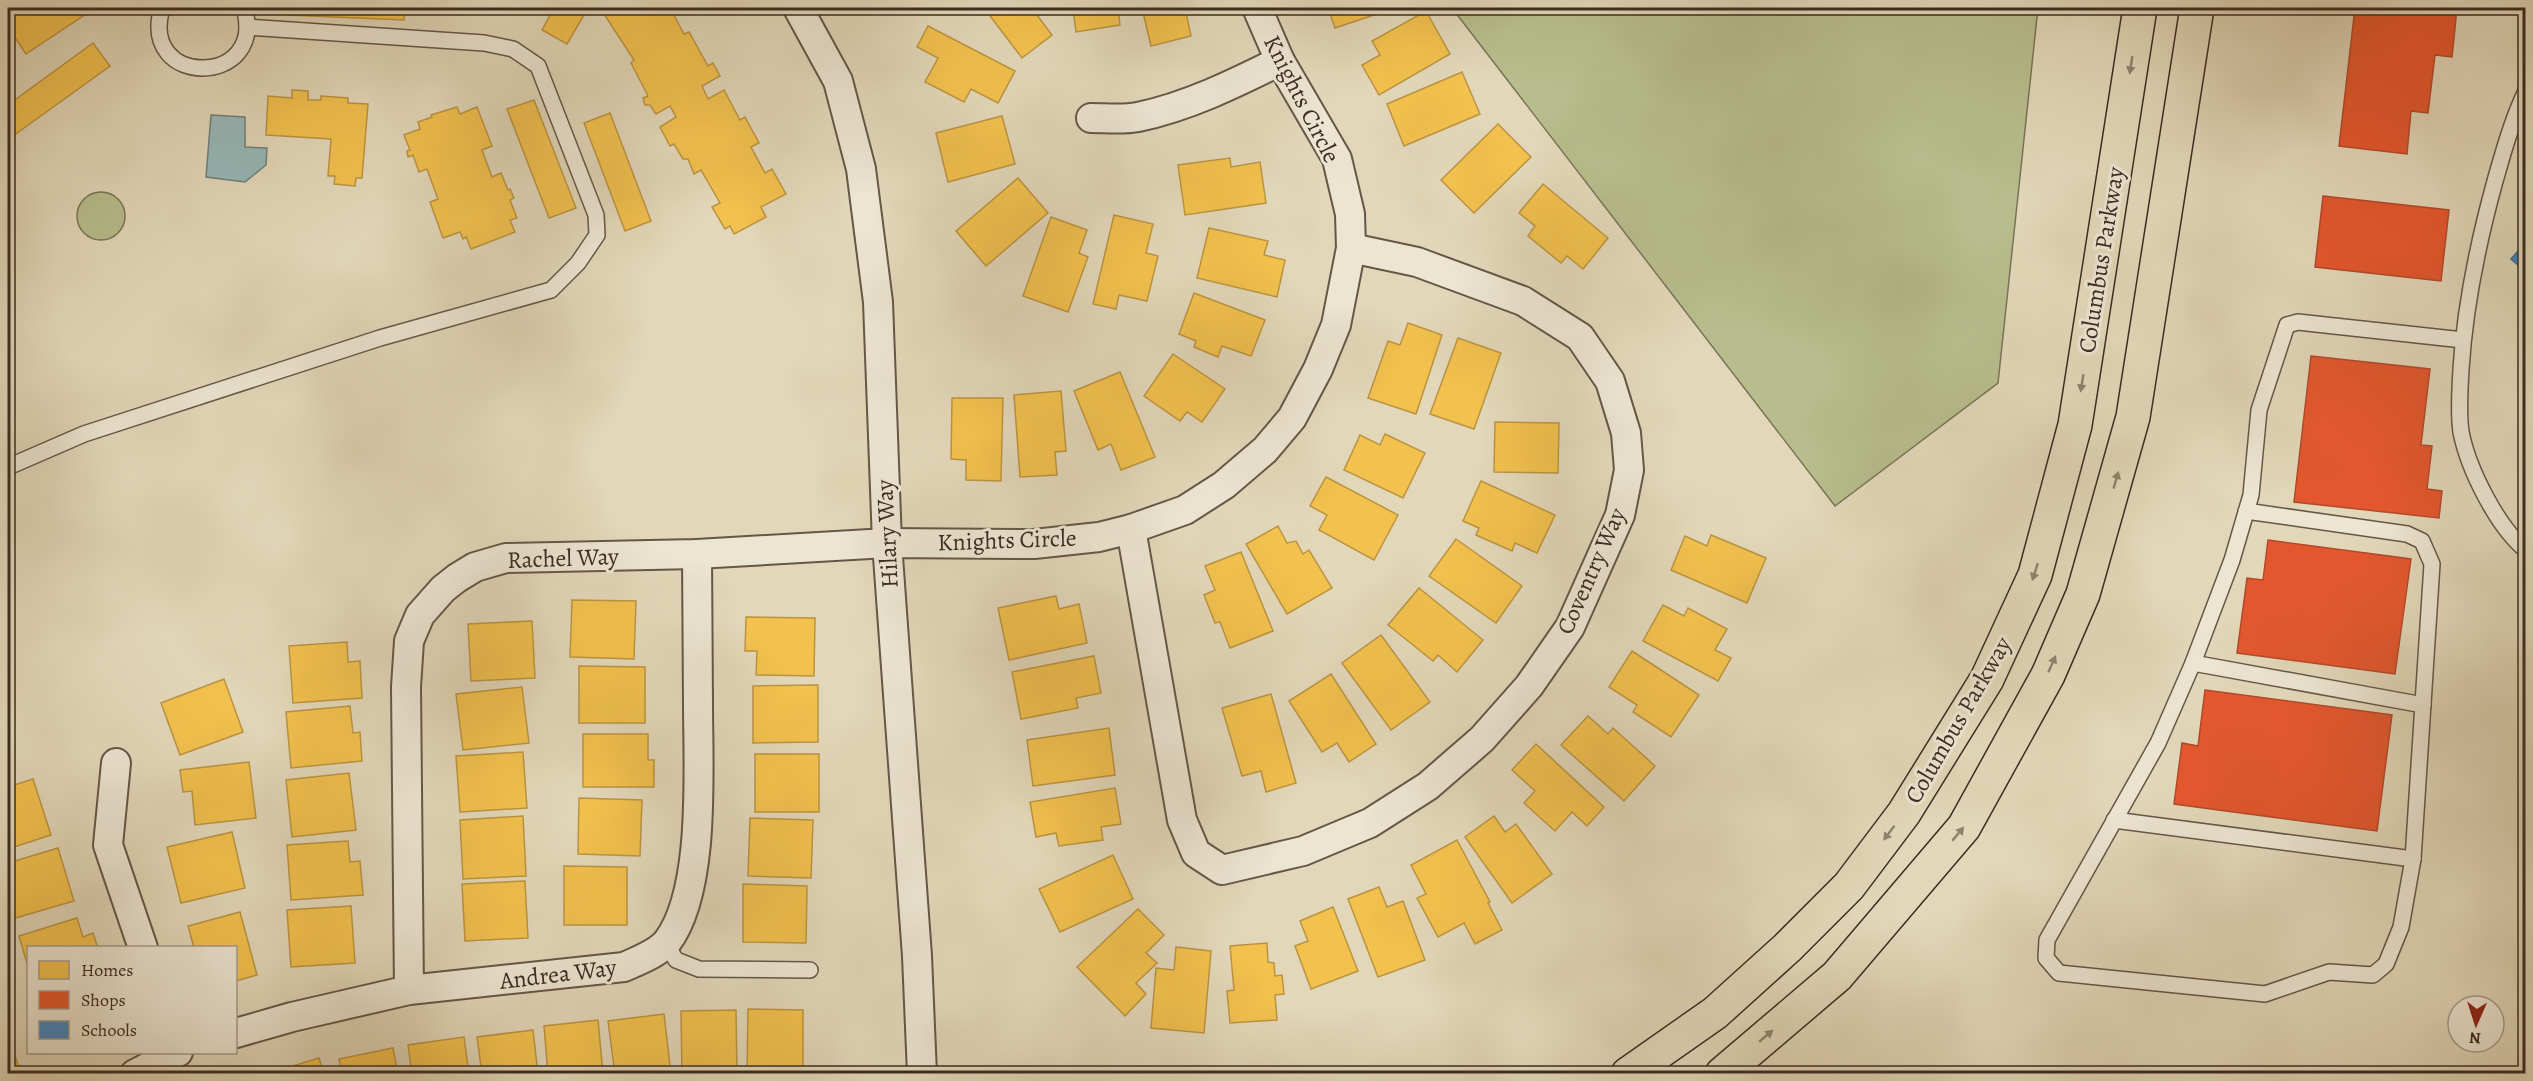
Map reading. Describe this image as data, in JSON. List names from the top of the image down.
{
  "streets": {
    "main road": ["Columbus Parkway"],
    "street": [
      "Knights Circle",
      "Hilary Way",
      "Rachel Way",
      "Coventry Way",
      "Andrea Way"
    ]
  },
  "crossings": [
    ["Knights Circle", "Hilary Way"],
    ["Knights Circle", "Rachel Way"],
    ["Knights Circle", "Coventry Way"],
    ["Hilary Way", "Rachel Way"],
    ["Rachel Way", "Andrea Way"]
  ],
  "legend": ["Homes", "Shops", "Schools"],
  "north": "bottom"
}
